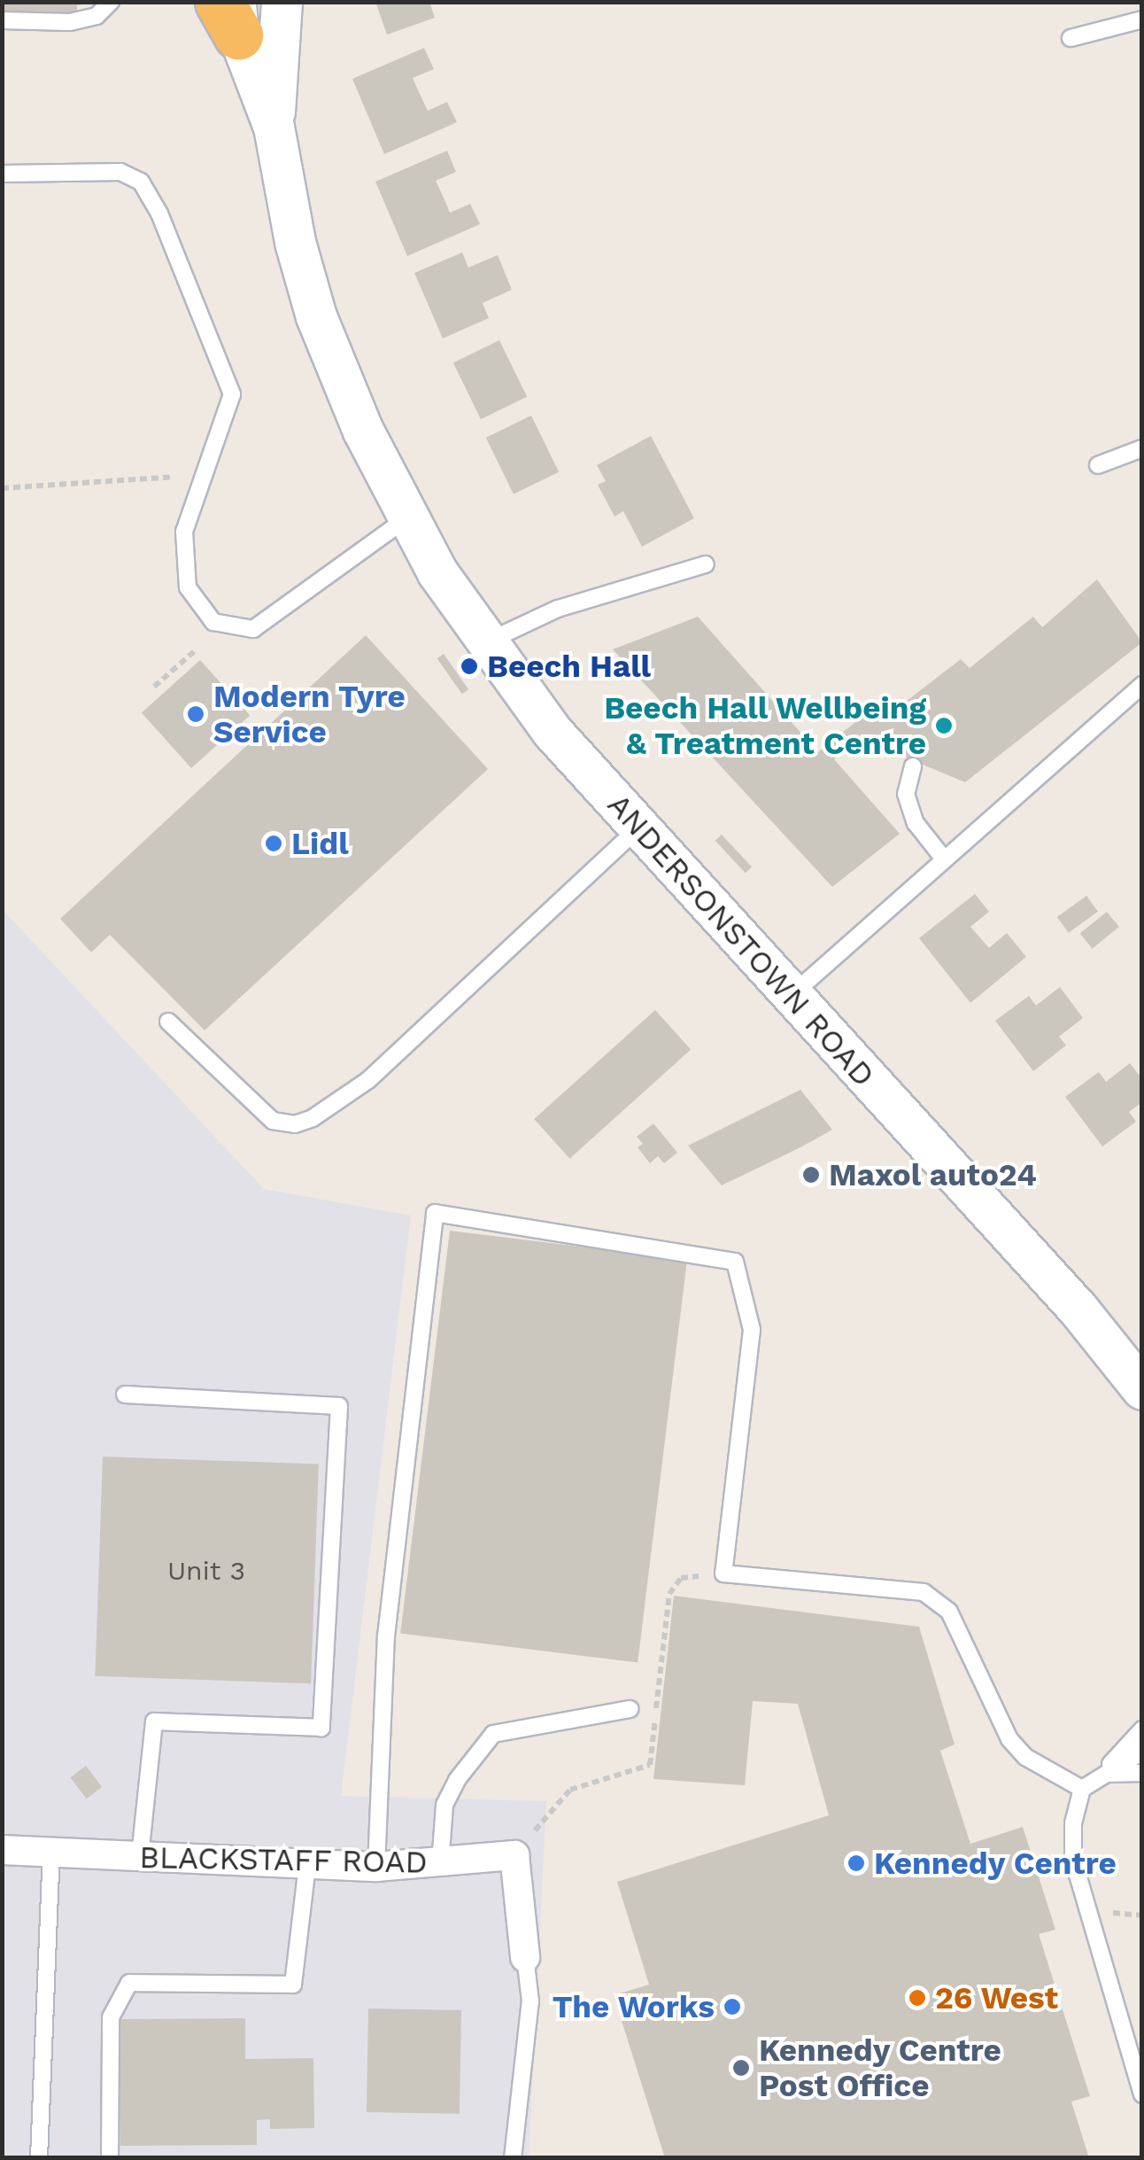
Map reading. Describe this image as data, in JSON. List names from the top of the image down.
{
  "streets": {
    "main road": ["ANDERSONSTOWN ROAD"],
    "street": ["BLACKSTAFF ROAD"]
  },
  "places": [
    "Beech Hall",
    "Modern Tyre Service",
    "Beech Hall Wellbeing & Treatment Centre",
    "Lidl",
    "Maxol auto24",
    "Kennedy Centre",
    "26 West",
    "The Works",
    "Kennedy Centre Post Office"
  ],
  "house_numbers": ["Unit 3"]
}
